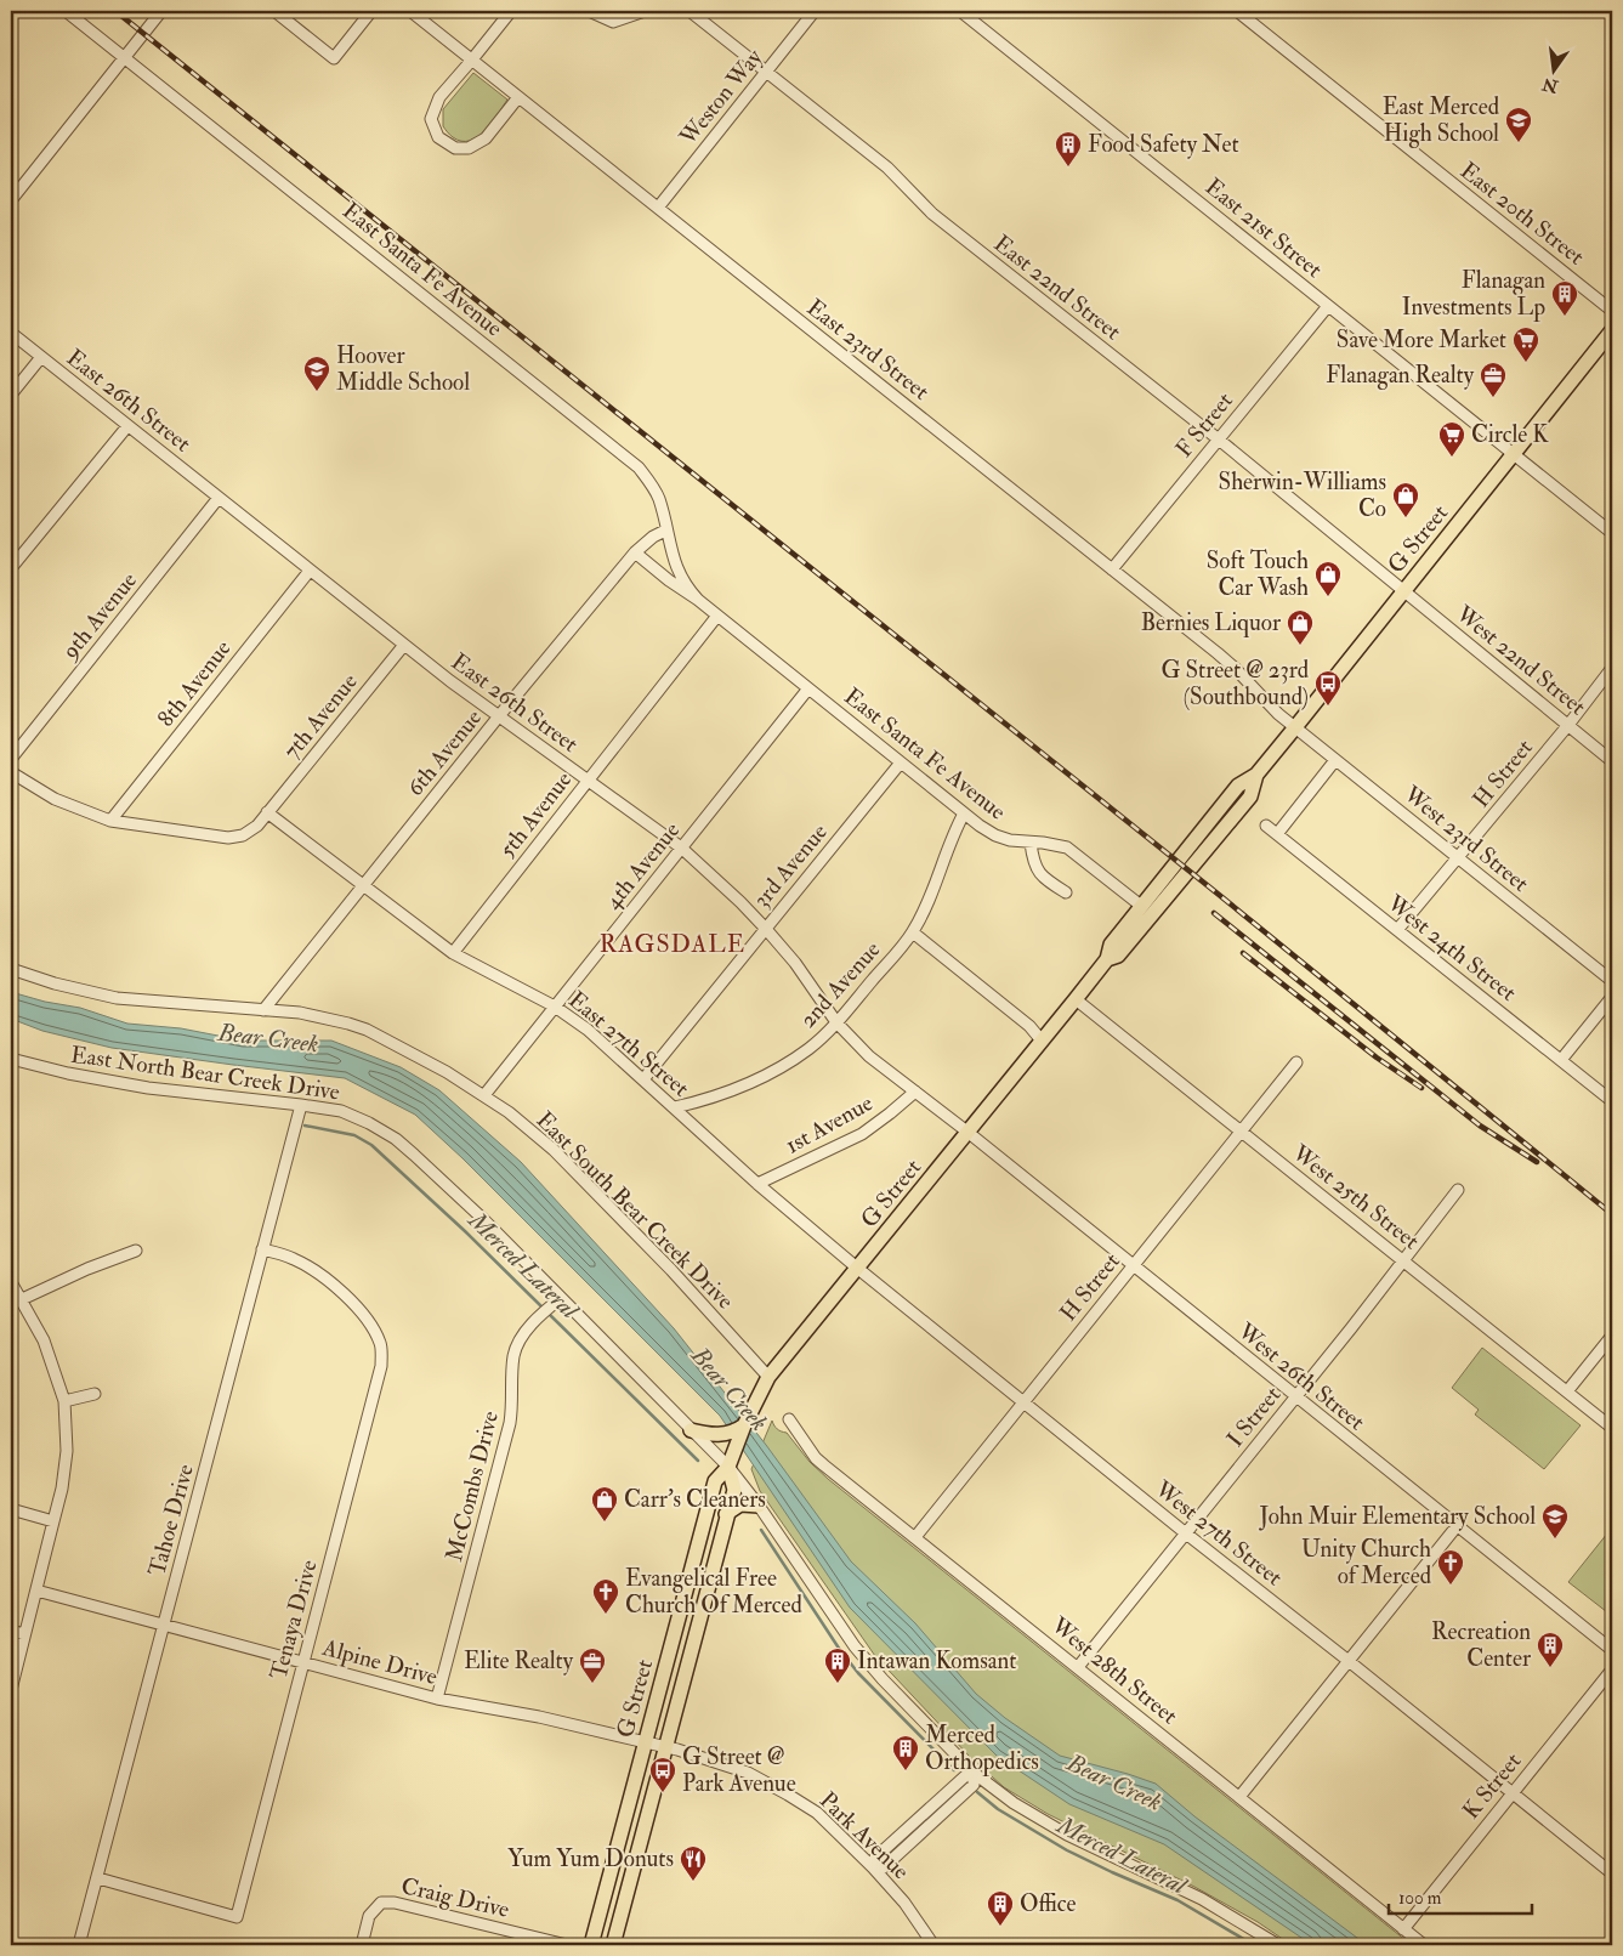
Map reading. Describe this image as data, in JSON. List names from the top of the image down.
{
  "streets": {
    "main road": ["G Street"],
    "street": [
      "Weston Way",
      "East 20th Street",
      "East 21st Street",
      "East Santa Fe Avenue",
      "East 22nd Street",
      "East 23rd Street",
      "East 26th Street",
      "F Street",
      "9th Avenue",
      "West 22nd Street",
      "8th Avenue",
      "7th Avenue",
      "6th Avenue",
      "H Street",
      "5th Avenue",
      "West 23rd Street",
      "4th Avenue",
      "3rd Avenue",
      "West 24th Street",
      "2nd Avenue",
      "East 27th Street",
      "East North Bear Creek Drive",
      "1st Avenue",
      "West 25th Street",
      "East South Bear Creek Drive",
      "West 26th Street",
      "I Street",
      "McCombs Drive",
      "Tahoe Drive",
      "West 27th Street",
      "Tenaya Drive",
      "Alpine Drive",
      "West 28th Street",
      "K Street",
      "Park Avenue",
      "Craig Drive"
    ]
  },
  "crossings": [
    ["Weston Way", "East 22nd Street"],
    ["Weston Way", "East 23rd Street"],
    ["East 21st Street", "F Street"],
    ["East 21st Street", "G Street"],
    ["East Santa Fe Avenue", "G Street"],
    ["East Santa Fe Avenue", "6th Avenue"],
    ["East Santa Fe Avenue", "5th Avenue"],
    ["East Santa Fe Avenue", "4th Avenue"],
    ["East Santa Fe Avenue", "3rd Avenue"],
    ["East Santa Fe Avenue", "2nd Avenue"],
    ["East 22nd Street", "F Street"],
    ["East 22nd Street", "G Street"],
    ["East 22nd Street", "West 22nd Street"],
    ["East 23rd Street", "F Street"],
    ["East 23rd Street", "G Street"],
    ["East 23rd Street", "West 23rd Street"],
    ["East 26th Street", "G Street"],
    ["East 26th Street", "9th Avenue"],
    ["East 26th Street", "8th Avenue"],
    ["East 26th Street", "7th Avenue"],
    ["East 26th Street", "6th Avenue"],
    ["East 26th Street", "5th Avenue"],
    ["East 26th Street", "4th Avenue"],
    ["East 26th Street", "3rd Avenue"],
    ["East 26th Street", "2nd Avenue"],
    ["East 26th Street", "1st Avenue"],
    ["East 26th Street", "West 26th Street"],
    ["G Street", "West 22nd Street"],
    ["G Street", "West 23rd Street"],
    ["G Street", "East 27th Street"],
    ["G Street", "East North Bear Creek Drive"],
    ["G Street", "West 25th Street"],
    ["G Street", "East South Bear Creek Drive"],
    ["G Street", "West 26th Street"],
    ["G Street", "West 27th Street"],
    ["G Street", "Alpine Drive"],
    ["G Street", "Park Avenue"],
    ["West 22nd Street", "H Street"],
    ["8th Avenue", "7th Avenue"],
    ["7th Avenue", "East 27th Street"],
    ["6th Avenue", "East 27th Street"],
    ["6th Avenue", "East South Bear Creek Drive"],
    ["H Street", "West 23rd Street"],
    ["H Street", "West 24th Street"],
    ["H Street", "West 25th Street"],
    ["H Street", "West 26th Street"],
    ["H Street", "West 27th Street"],
    ["H Street", "West 28th Street"],
    ["5th Avenue", "East 27th Street"],
    ["4th Avenue", "East 27th Street"],
    ["4th Avenue", "East South Bear Creek Drive"],
    ["3rd Avenue", "East 27th Street"],
    ["2nd Avenue", "East 27th Street"],
    ["East 27th Street", "1st Avenue"],
    ["East 27th Street", "West 27th Street"],
    ["East North Bear Creek Drive", "McCombs Drive"],
    ["East North Bear Creek Drive", "Tahoe Drive"],
    ["West 25th Street", "I Street"],
    ["West 26th Street", "I Street"],
    ["I Street", "West 27th Street"],
    ["I Street", "West 28th Street"],
    ["McCombs Drive", "Alpine Drive"],
    ["Tahoe Drive", "Tenaya Drive"],
    ["Tahoe Drive", "Alpine Drive"],
    ["West 27th Street", "K Street"],
    ["Tenaya Drive", "Alpine Drive"],
    ["Alpine Drive", "Park Avenue"],
    ["West 28th Street", "K Street"]
  ],
  "districts": ["RAGSDALE"],
  "water": ["Bear Creek", "Merced Lateral"],
  "places": {
    "school or university": ["East Merced High School", "Hoover Middle School", "John Muir Elementary School"],
    "building": [
      "Food Safety Net",
      "Flanagan Investments Lp",
      "Recreation Center",
      "Intawan Komsant",
      "Merced Orthopedics",
      "Office"
    ],
    "supermarket": ["Save More Market", "Circle K"],
    "office": ["Flanagan Realty", "Elite Realty"],
    "shop": [
      "Sherwin-Williams Co",
      "Soft Touch Car Wash",
      "Bernies Liquor",
      "Carr's Cleaners"
    ],
    "bus stop": ["G Street @ 23rd (Southbound)", "G Street @ Park Avenue"],
    "church": ["Unity Church of Merced", "Evangelical Free Church Of Merced"],
    "restaurant": ["Yum Yum Donuts"]
  },
  "scale_bar": "100 m",
  "north": "bottom"
}
